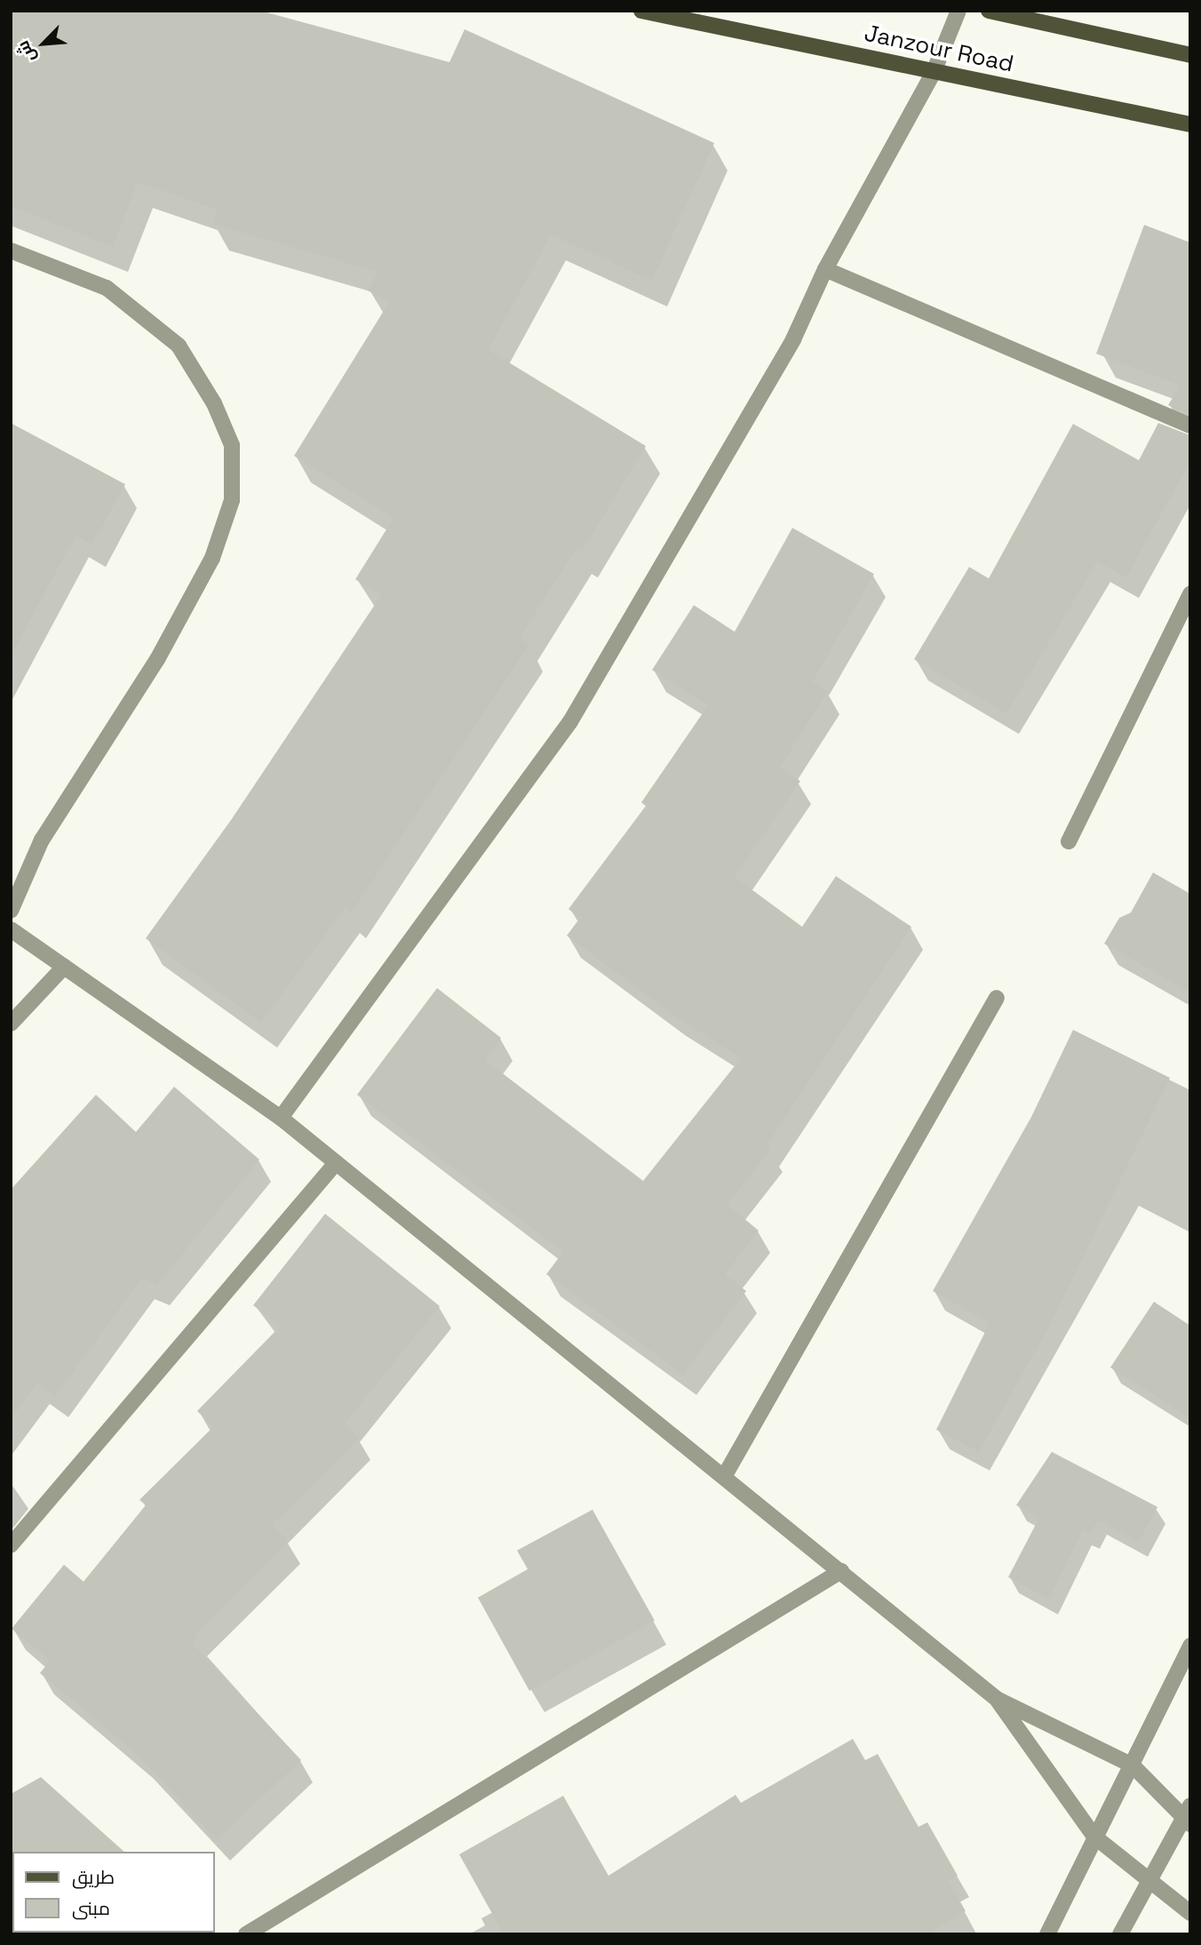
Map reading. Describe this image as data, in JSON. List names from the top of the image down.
{
  "streets": {
    "main road": ["Janzour Road"]
  },
  "legend": ["طريق", "مبنى"],
  "north": "bottom left"
}
